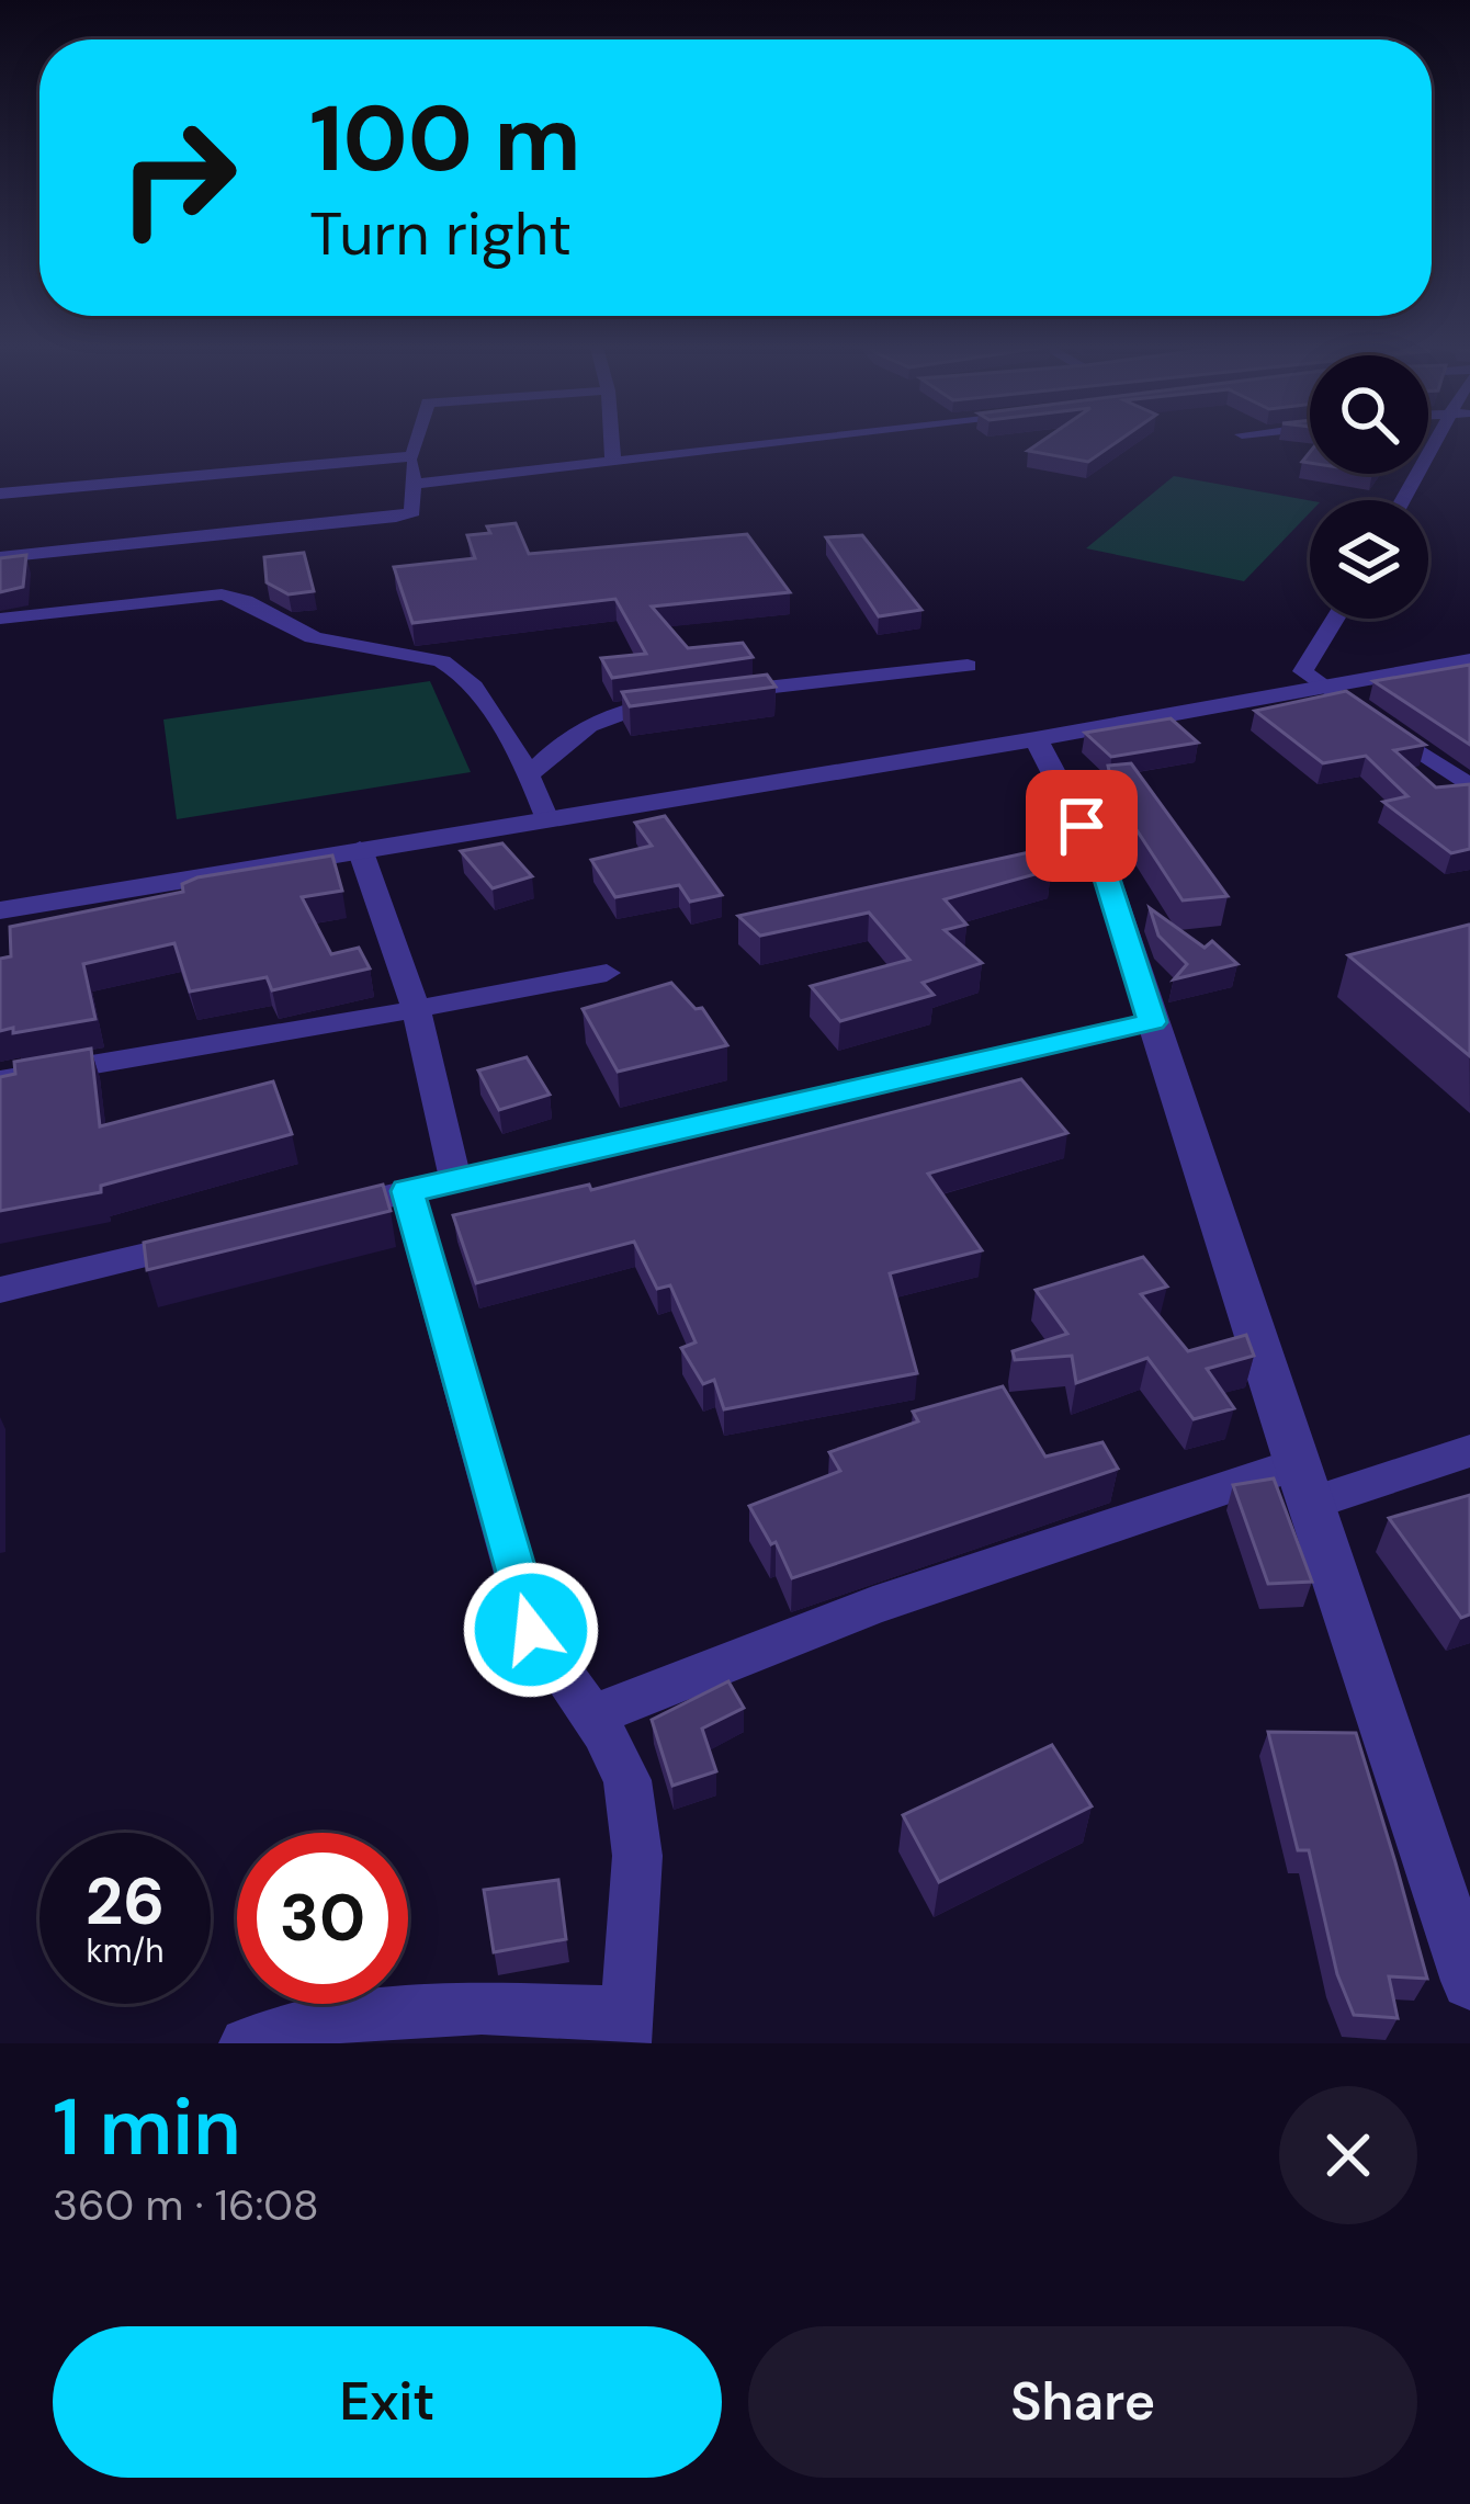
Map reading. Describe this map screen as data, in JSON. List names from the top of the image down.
{
  "page": {
    "turn": ["100 m", "Turn right"],
    "speed": "26 km/h",
    "limit": "30",
    "heading": ["1 min", "360 m · 16:08"],
    "buttons": ["Exit", "Share"]
  }
}
